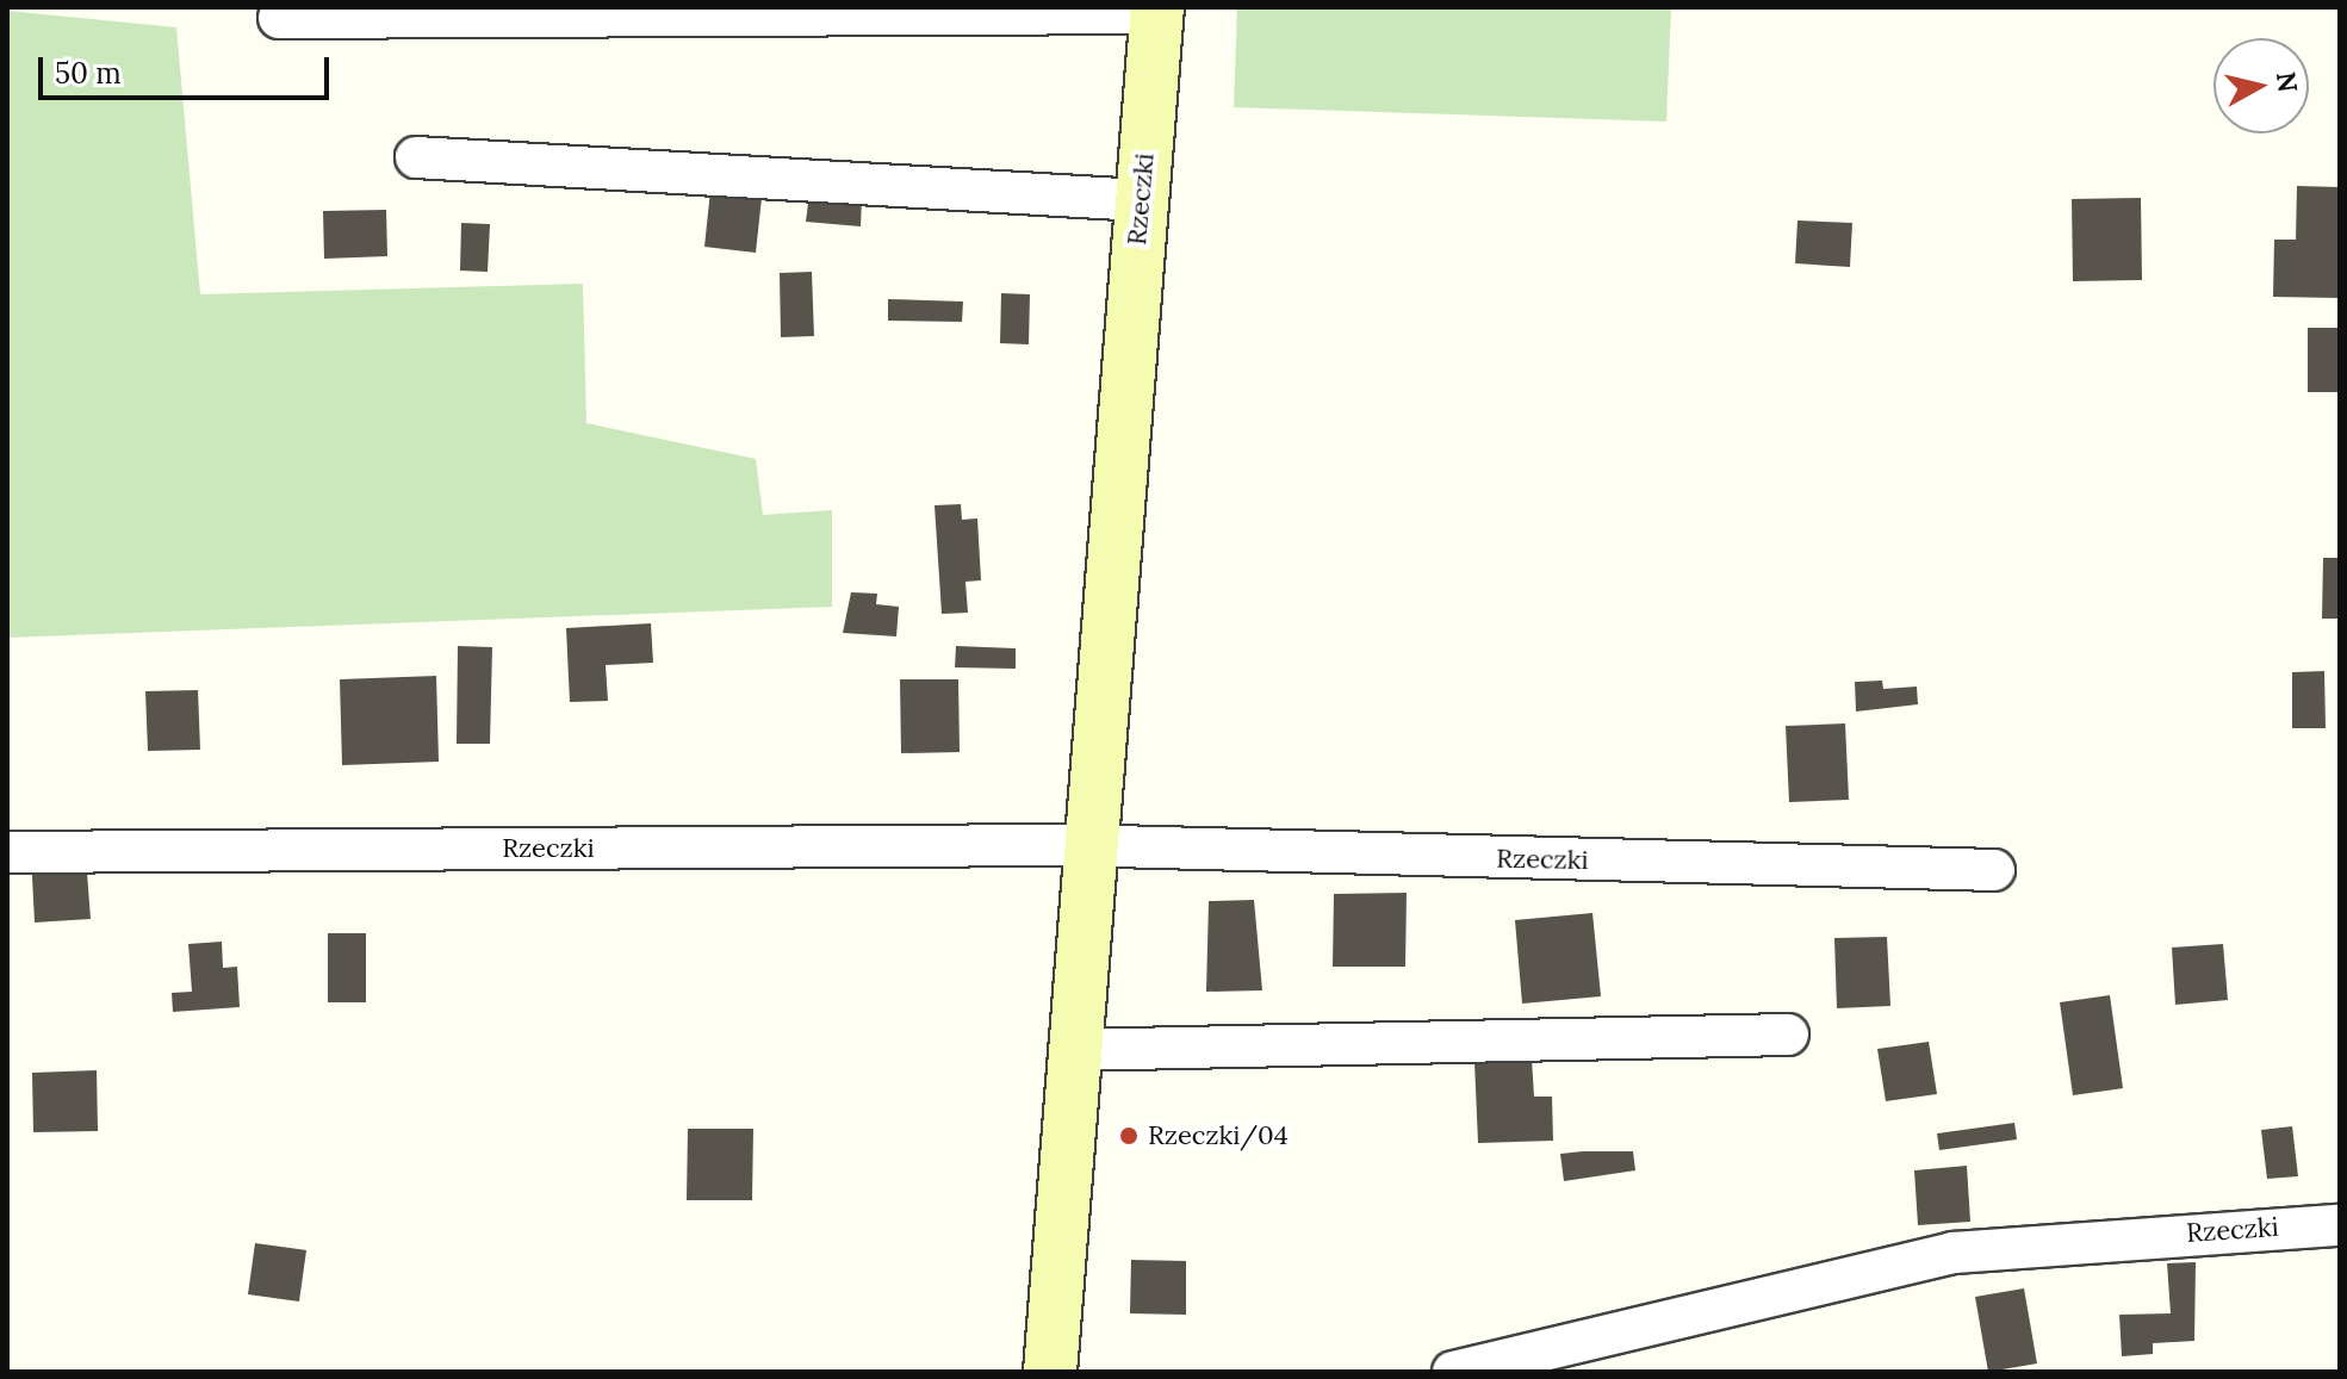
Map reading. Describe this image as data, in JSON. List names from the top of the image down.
{
  "streets": {
    "main road": ["Rzeczki"]
  },
  "places": ["Rzeczki/04"],
  "scale_bar": "50 m",
  "north": "right"
}
